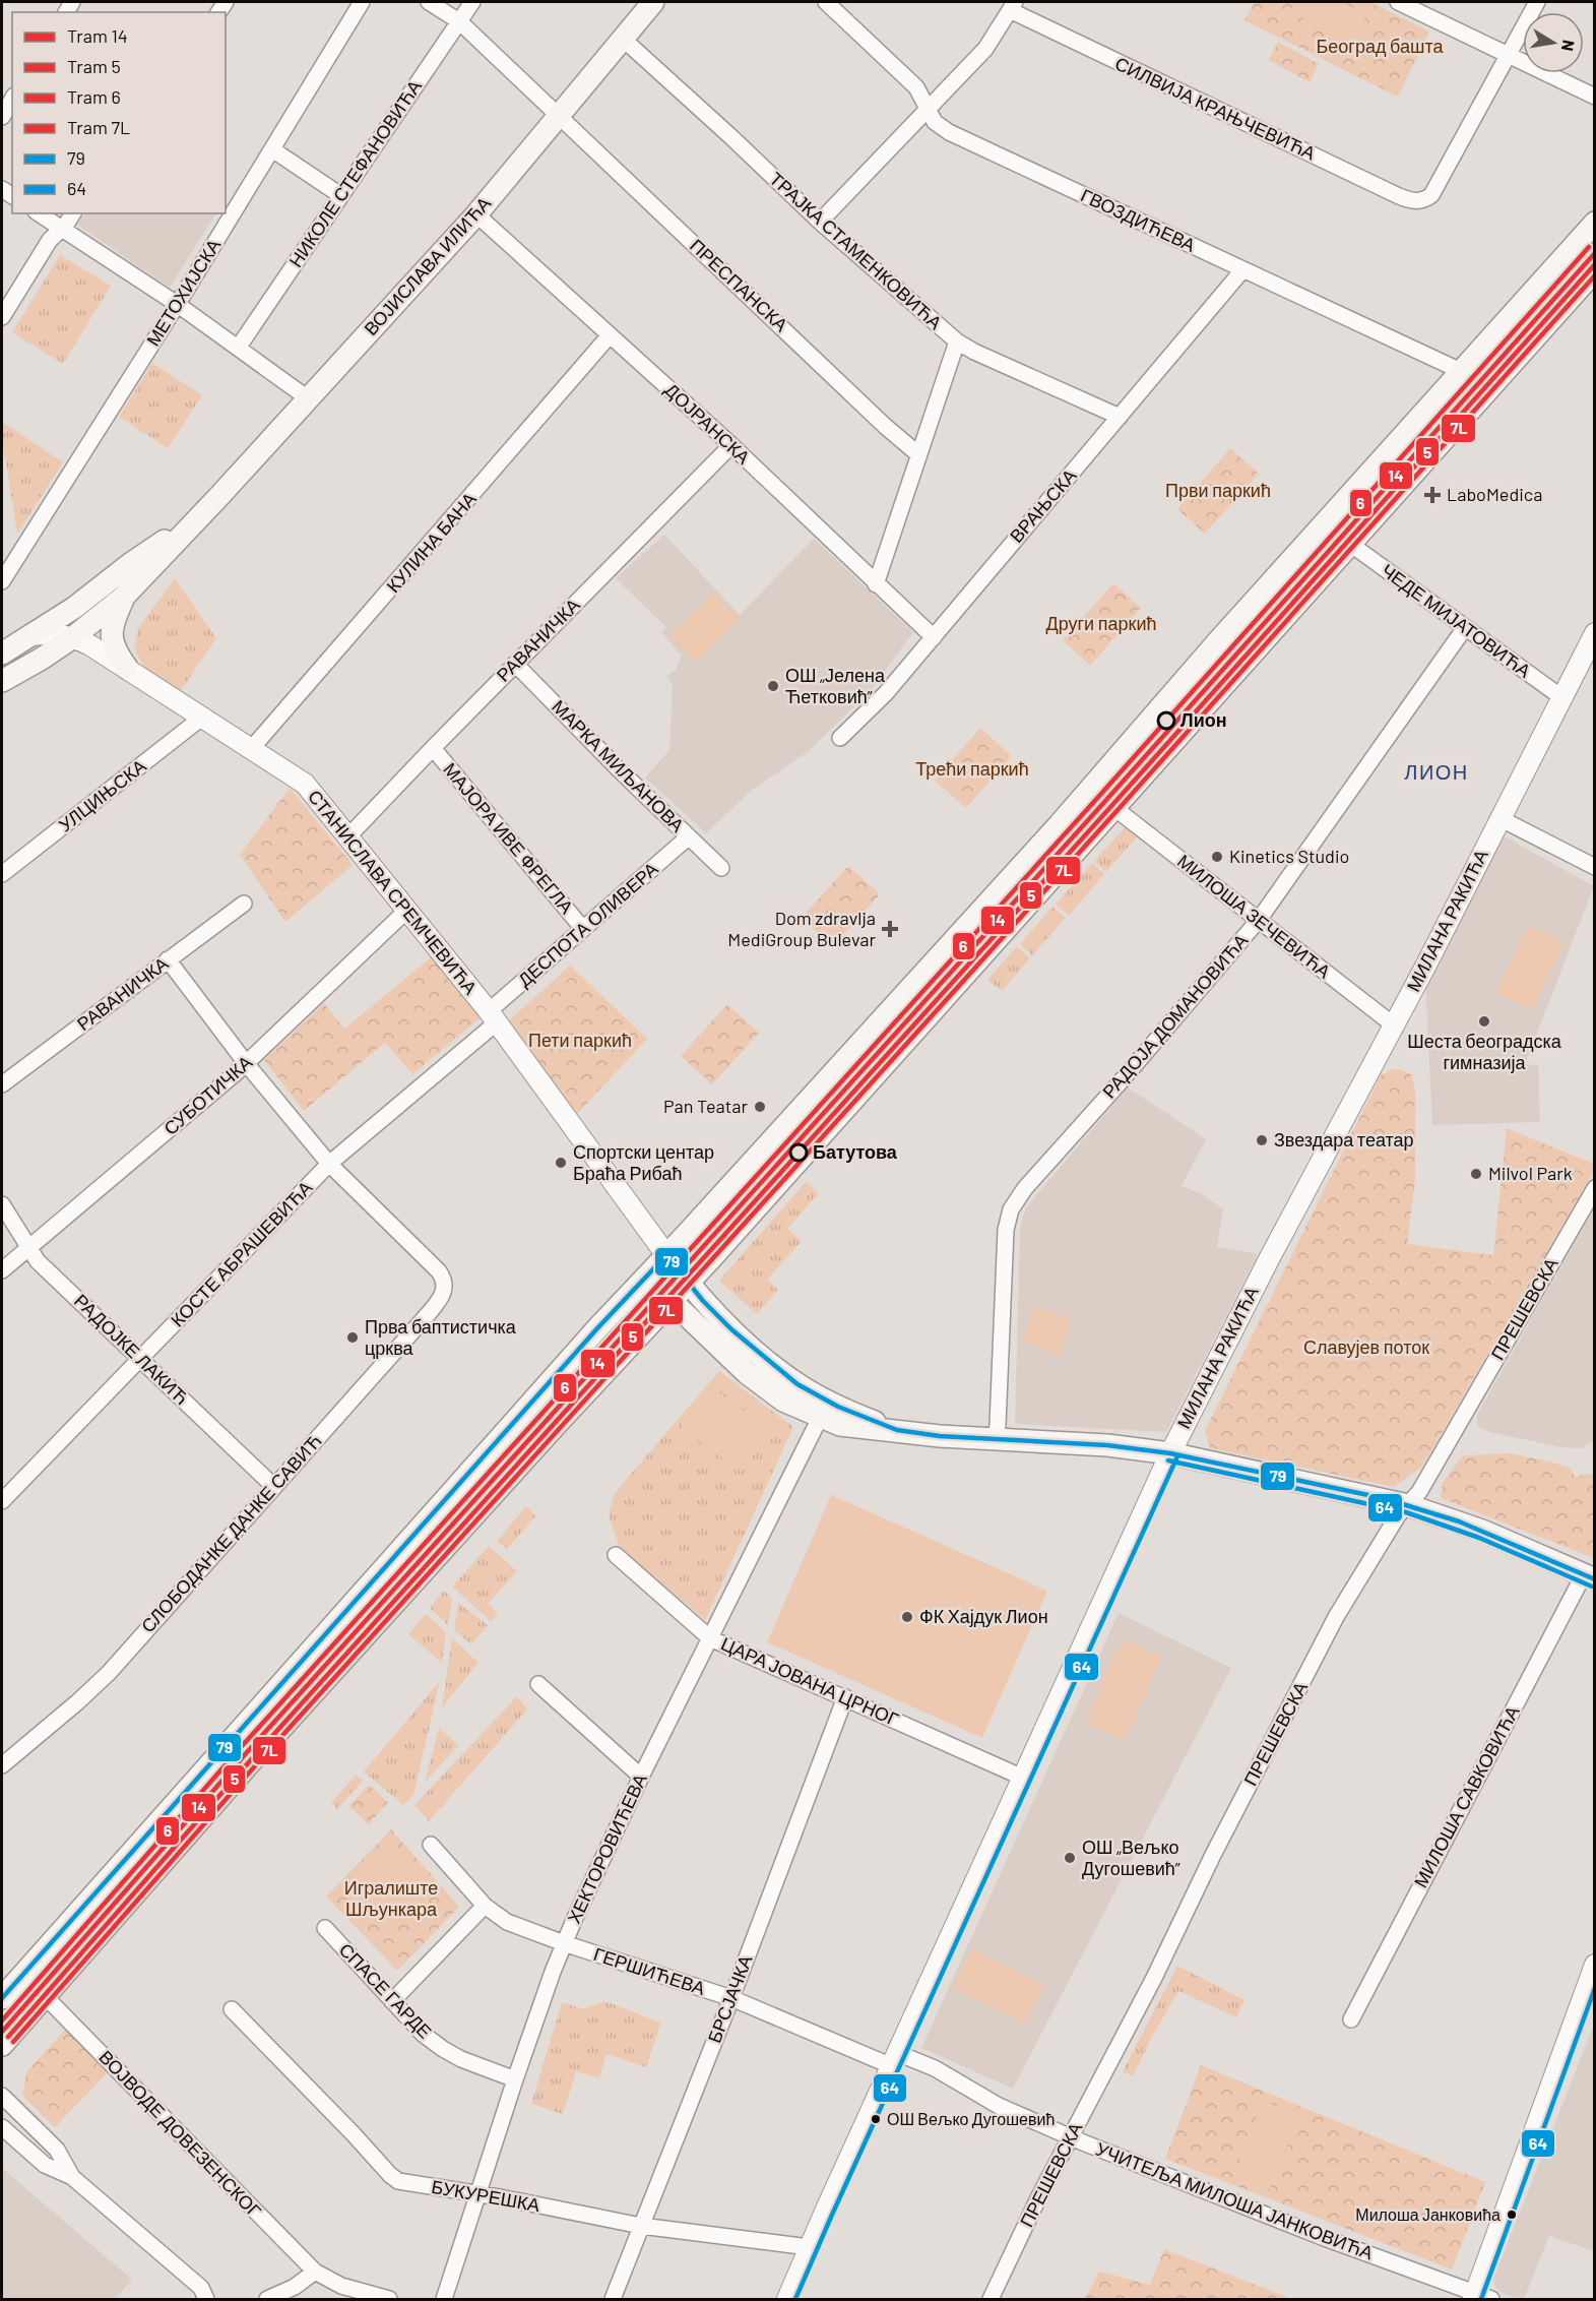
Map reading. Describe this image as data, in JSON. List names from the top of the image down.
{
  "streets": {
    "main road": ["ВОЈИСЛАВА ИЛИЋА"],
    "street": [
      "СИЛВИЈА КРАЊЧЕВИЋА",
      "НИКОЛЕ СТЕФАНОВИЋА",
      "ГВОЗДИЋЕВА",
      "ТРАЈКА СТАМЕНКОВИЋА",
      "ПРЕСПАНСКА",
      "МЕТОХИЈСКА",
      "ДОЈРАНСКА",
      "ВРАЊСКА",
      "КУЛИНА БАНА",
      "ЧЕДЕ МИЈАТОВИЋА",
      "РАВАНИЧКА",
      "МАРКА МИЉАНОВА",
      "УЛЦИЊСКА",
      "МАЈОРА ИВЕ ФРЕГЛА",
      "СТАНИСЛАВА СРЕМЧЕВИЋА",
      "МИЛОША ЗЕЧЕВИЋА",
      "МИЛАНА РАКИЋА",
      "ДЕСПОТА ОЛИВЕРА",
      "РАДОЈА ДОМАНОВИЋА",
      "СУБОТИЧКА",
      "КОСТЕ АБРАШЕВИЋА",
      "ПРЕШЕВСКА",
      "РАДОЈКЕ ЛАКИЋ",
      "СЛОБОДАНКЕ ДАНКЕ САВИЋ",
      "ЦАРА ЈОВАНА ЦРНОГ",
      "МИЛОША САВКОВИЋА",
      "ХЕКТОРОВИЋЕВА",
      "ГЕРШИЋЕВА",
      "СПАСЕ ГАРДЕ",
      "БРСЈАЧКА",
      "ВОЈВОДЕ ДОВЕЗЕНСКОГ",
      "БУКУРЕШКА",
      "УЧИТЕЉА МИЛОША ЈАНКОВИЋА"
    ]
  },
  "crossings": [
    ["НИКОЛЕ СТЕФАНОВИЋА", "ПРЕСПАНСКА"],
    ["ГВОЗДИЋЕВА", "ВРАЊСКА"],
    ["ТРАЈКА СТАМЕНКОВИЋА", "ВОЈИСЛАВА ИЛИЋА"],
    ["ТРАЈКА СТАМЕНКОВИЋА", "ВРАЊСКА"],
    ["ВОЈИСЛАВА ИЛИЋА", "ПРЕСПАНСКА"],
    ["ВОЈИСЛАВА ИЛИЋА", "ДОЈРАНСКА"],
    ["ВОЈИСЛАВА ИЛИЋА", "СТАНИСЛАВА СРЕМЧЕВИЋА"],
    ["ДОЈРАНСКА", "ВРАЊСКА"],
    ["ДОЈРАНСКА", "КУЛИНА БАНА"],
    ["ДОЈРАНСКА", "РАВАНИЧКА"],
    ["КУЛИНА БАНА", "СТАНИСЛАВА СРЕМЧЕВИЋА"],
    ["ЧЕДЕ МИЈАТОВИЋА", "МИЛАНА РАКИЋА"],
    ["ЧЕДЕ МИЈАТОВИЋА", "РАДОЈА ДОМАНОВИЋА"],
    ["РАВАНИЧКА", "МАРКА МИЉАНОВА"],
    ["РАВАНИЧКА", "МАЈОРА ИВЕ ФРЕГЛА"],
    ["РАВАНИЧКА", "СТАНИСЛАВА СРЕМЧЕВИЋА"],
    ["МАРКА МИЉАНОВА", "ДЕСПОТА ОЛИВЕРА"],
    ["УЛЦИЊСКА", "СТАНИСЛАВА СРЕМЧЕВИЋА"],
    ["МАЈОРА ИВЕ ФРЕГЛА", "ДЕСПОТА ОЛИВЕРА"],
    ["СТАНИСЛАВА СРЕМЧЕВИЋА", "ДЕСПОТА ОЛИВЕРА"],
    ["СТАНИСЛАВА СРЕМЧЕВИЋА", "СУБОТИЧКА"],
    ["СТАНИСЛАВА СРЕМЧЕВИЋА", "КОСТЕ АБРАШЕВИЋА"],
    ["МИЛОША ЗЕЧЕВИЋА", "МИЛАНА РАКИЋА"],
    ["МИЛОША ЗЕЧЕВИЋА", "РАДОЈА ДОМАНОВИЋА"],
    ["МИЛАНА РАКИЋА", "ЦАРА ЈОВАНА ЦРНОГ"],
    ["МИЛАНА РАКИЋА", "ГЕРШИЋЕВА"],
    ["МИЛАНА РАКИЋА", "БУКУРЕШКА"],
    ["МИЛАНА РАКИЋА", "УЧИТЕЉА МИЛОША ЈАНКОВИЋА"],
    ["ДЕСПОТА ОЛИВЕРА", "КОСТЕ АБРАШЕВИЋА"],
    ["СУБОТИЧКА", "РАДОЈКЕ ЛАКИЋ"],
    ["КОСТЕ АБРАШЕВИЋА", "РАДОЈКЕ ЛАКИЋ"],
    ["КОСТЕ АБРАШЕВИЋА", "СЛОБОДАНКЕ ДАНКЕ САВИЋ"],
    ["ПРЕШЕВСКА", "УЧИТЕЉА МИЛОША ЈАНКОВИЋА"],
    ["РАДОЈКЕ ЛАКИЋ", "СЛОБОДАНКЕ ДАНКЕ САВИЋ"],
    ["ЦАРА ЈОВАНА ЦРНОГ", "ХЕКТОРОВИЋЕВА"],
    ["ЦАРА ЈОВАНА ЦРНОГ", "БРСЈАЧКА"],
    ["ХЕКТОРОВИЋЕВА", "ГЕРШИЋЕВА"],
    ["ХЕКТОРОВИЋЕВА", "СПАСЕ ГАРДЕ"],
    ["ХЕКТОРОВИЋЕВА", "БУКУРЕШКА"],
    ["ГЕРШИЋЕВА", "БРСЈАЧКА"],
    ["ГЕРШИЋЕВА", "УЧИТЕЉА МИЛОША ЈАНКОВИЋА"],
    ["БРСЈАЧКА", "БУКУРЕШКА"]
  ],
  "districts": ["ЛИОН"],
  "parks": [
    "Београд башта",
    "Први паркић",
    "Други паркић",
    "Трећи паркић",
    "Пети паркић",
    "Славујев поток",
    "Игралиште Шљункара"
  ],
  "places": {
    "health": ["LaboMedica", "Dom zdravlja MediGroup Bulevar"],
    "other": [
      "ОШ „Јелена Ћетковић”",
      "Лион",
      "Kinetics Studio",
      "Шеста београдска гимназија",
      "Pan Teatar",
      "Звездара театар",
      "Батутова",
      "Спортски центар Браћа Рибаћ",
      "Milvol Park",
      "Прва баптистичка црква",
      "ФК Хајдук Лион",
      "ОШ „Вељко Дугошевић”",
      "ОШ Вељко Дугошевић",
      "Милоша Јанковића"
    ]
  },
  "lines": [
    "tram line 6",
    "tram line 14",
    "tram line 5",
    "tram line 7L",
    "transit line 79",
    "transit line 64"
  ],
  "legend": [
    "Tram 14",
    "Tram 5",
    "Tram 6",
    "Tram 7L",
    "79",
    "64"
  ],
  "north": "right"
}
